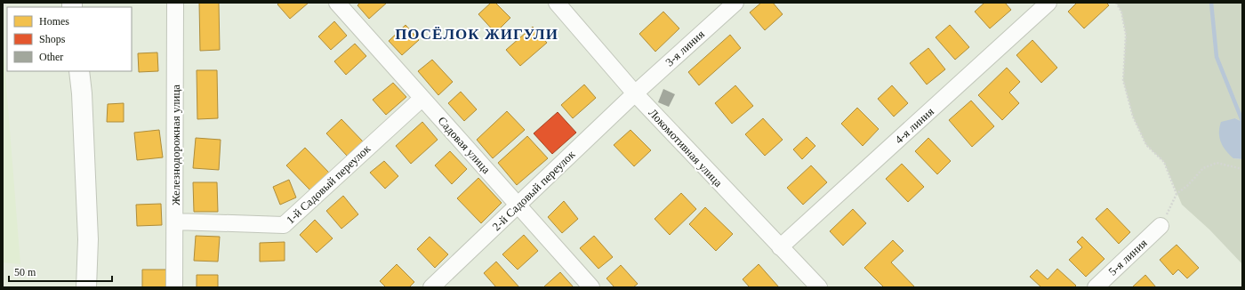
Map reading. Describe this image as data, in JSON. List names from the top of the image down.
{
  "streets": {
    "street": [
      "3-я линия",
      "4-я линия",
      "Железнодорожная улица",
      "Садовая улица",
      "Локомотивная улица",
      "1-й Садовый переулок",
      "2-й Садовый переулок",
      "5-я линия"
    ]
  },
  "crossings": [
    ["3-я линия", "Локомотивная улица"],
    ["3-я линия", "2-й Садовый переулок"],
    ["4-я линия", "Локомотивная улица"],
    ["Железнодорожная улица", "1-й Садовый переулок"],
    ["Садовая улица", "1-й Садовый переулок"],
    ["Садовая улица", "2-й Садовый переулок"],
    ["Локомотивная улица", "2-й Садовый переулок"]
  ],
  "districts": ["ПОСЁЛОК ЖИГУЛИ"],
  "legend": ["Homes", "Shops", "Other"],
  "scale_bar": "50 m"
}
